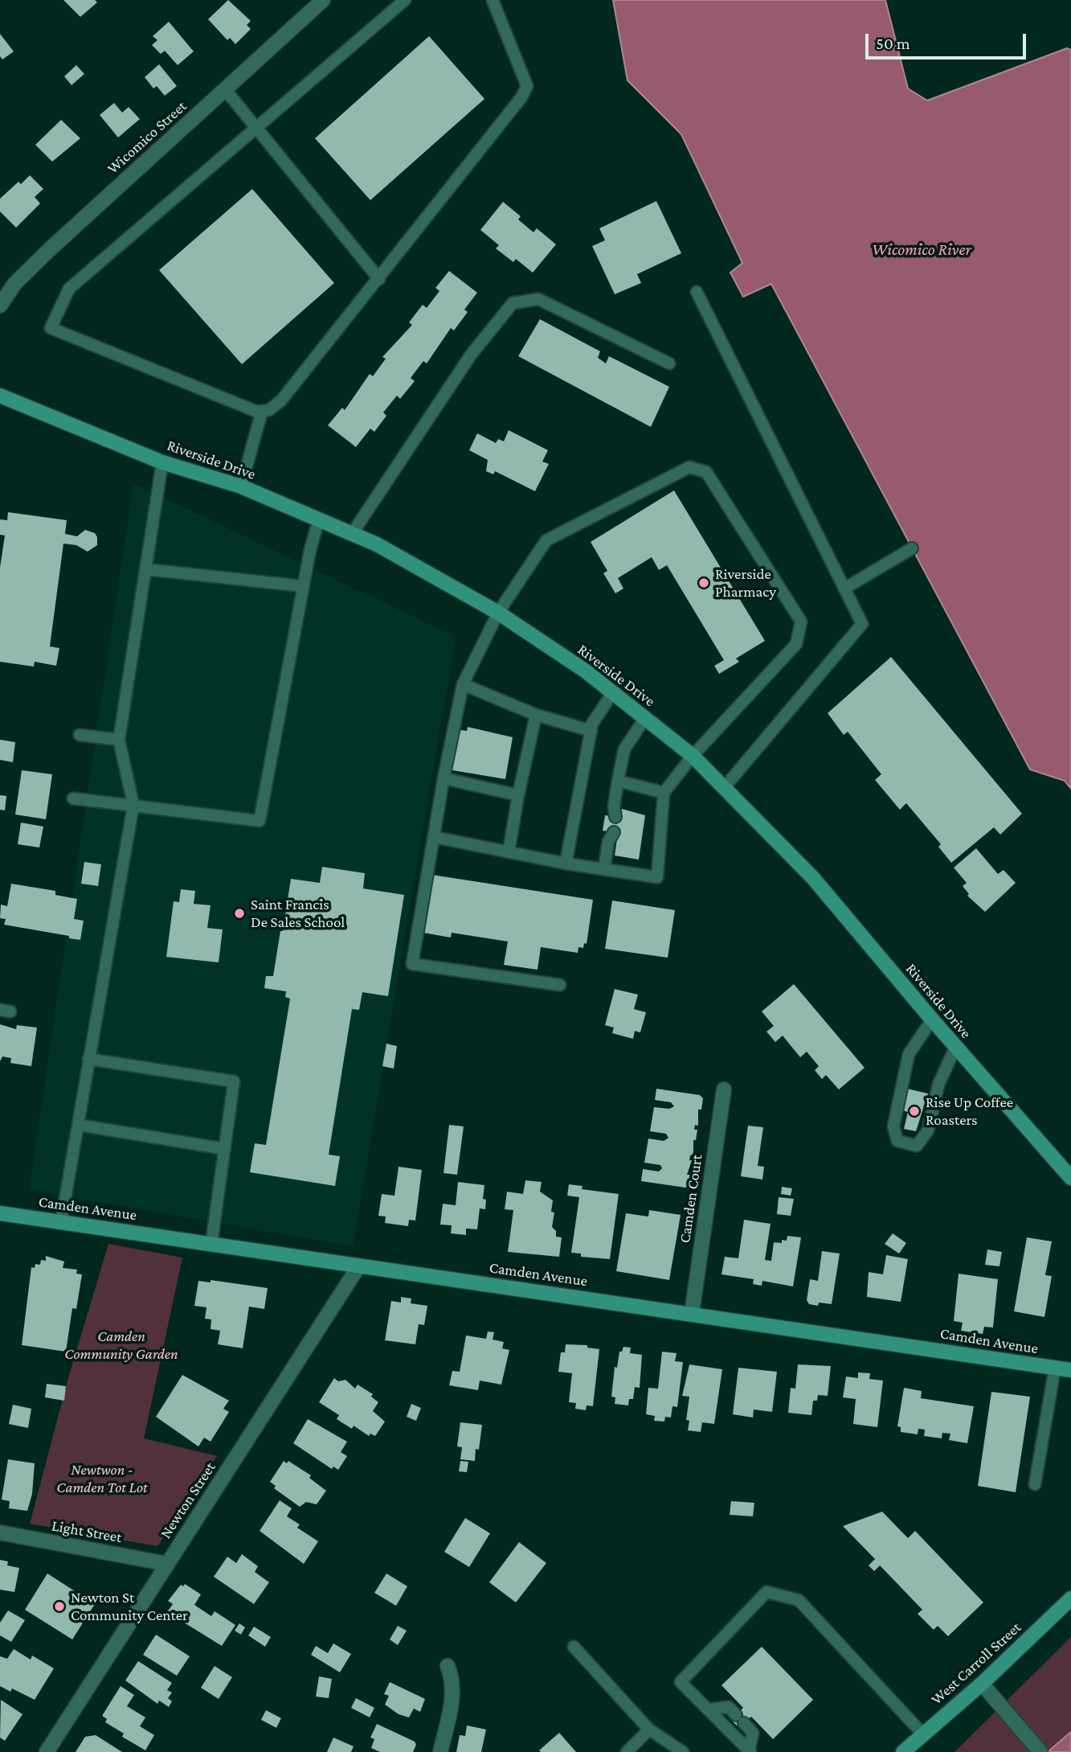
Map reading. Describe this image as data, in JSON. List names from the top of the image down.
{
  "streets": {
    "street": [
      "Wicomico Street",
      "Riverside Drive",
      "Camden Court",
      "Camden Avenue",
      "Newton Street",
      "Light Street",
      "West Carroll Street"
    ]
  },
  "crossings": [
    ["Camden Court", "Camden Avenue"],
    ["Camden Avenue", "Newton Street"],
    ["Newton Street", "Light Street"]
  ],
  "water": ["Wicomico River"],
  "parks": ["Camden Community Garden", "Newtwon - Camden Tot Lot"],
  "places": [
    "Riverside Pharmacy",
    "Saint Francis De Sales School",
    "Rise Up Coffee Roasters",
    "Newton St Community Center"
  ],
  "scale_bar": "50 m"
}
